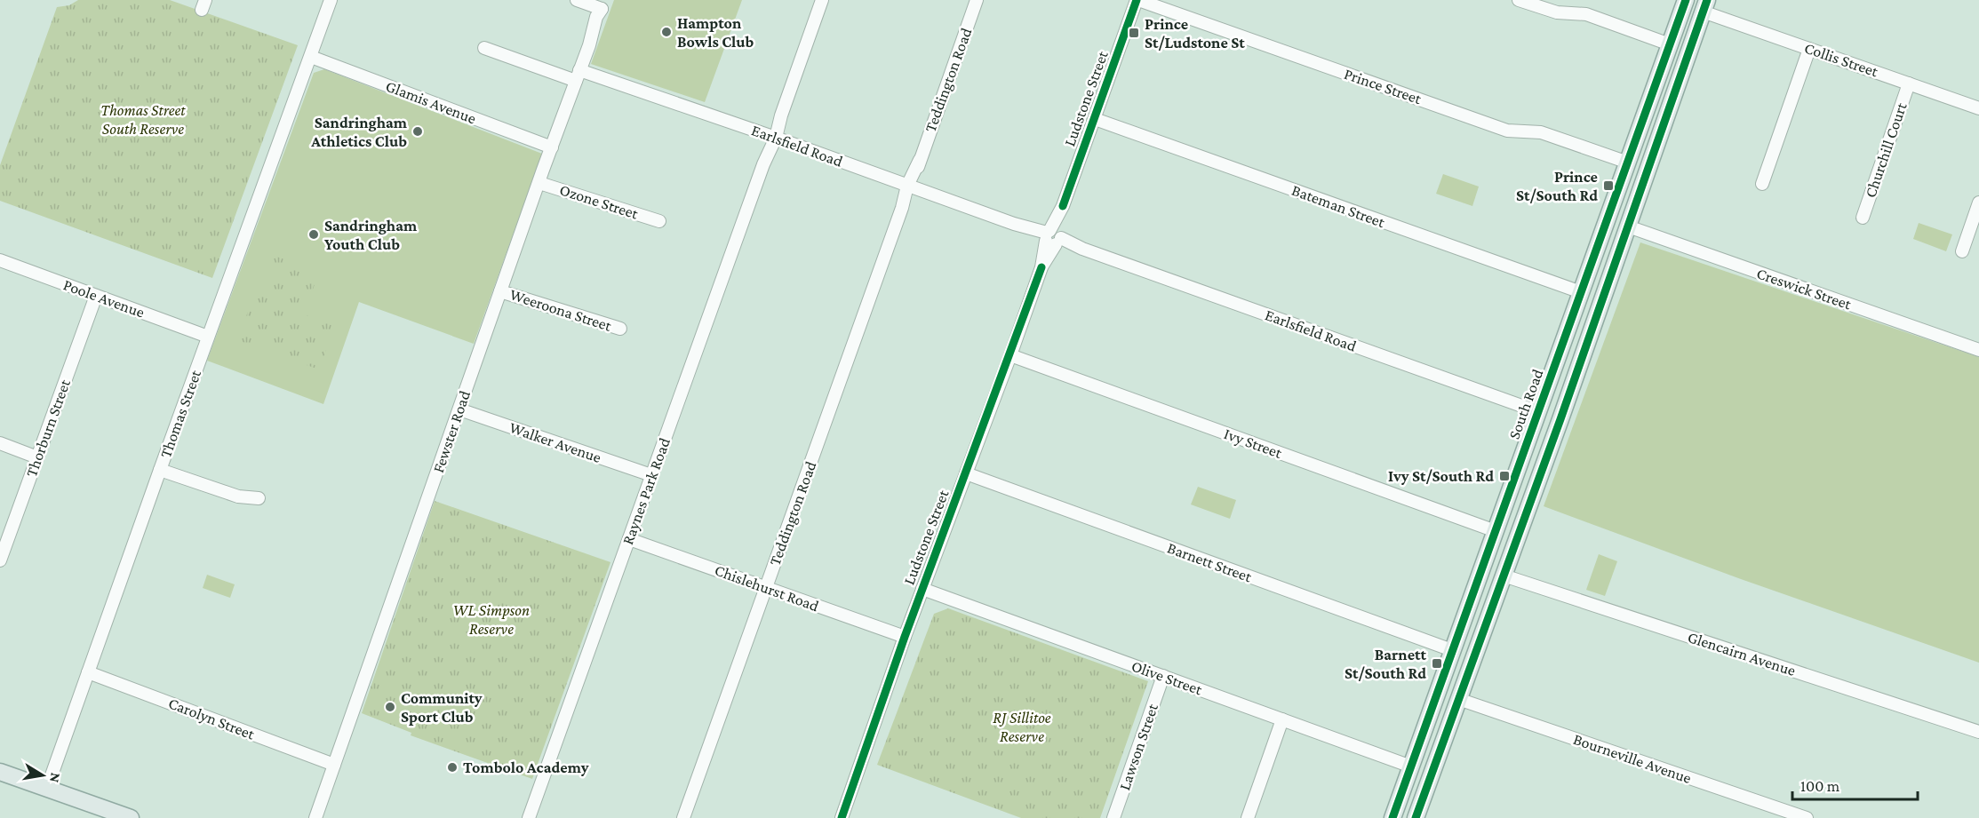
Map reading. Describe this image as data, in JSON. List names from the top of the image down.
{
  "streets": {
    "main road": ["South Road"],
    "street": [
      "Collis Street",
      "Teddington Road",
      "Prince Street",
      "Ludstone Street",
      "Glamis Avenue",
      "Earlsfield Road",
      "Churchill Court",
      "Ozone Street",
      "Bateman Street",
      "Creswick Street",
      "Poole Avenue",
      "Weeroona Street",
      "Thomas Street",
      "Thorburn Street",
      "Fewster Road",
      "Walker Avenue",
      "Ivy Street",
      "Raynes Park Road",
      "Barnett Street",
      "Chislehurst Road",
      "Glencairn Avenue",
      "Olive Street",
      "Carolyn Street",
      "Lawson Street",
      "Bourneville Avenue"
    ]
  },
  "crossings": [
    ["Collis Street", "Churchill Court"],
    ["Teddington Road", "Earlsfield Road"],
    ["Teddington Road", "Chislehurst Road"],
    ["Prince Street", "Ludstone Street"],
    ["Prince Street", "South Road"],
    ["Ludstone Street", "Earlsfield Road"],
    ["Ludstone Street", "Bateman Street"],
    ["Ludstone Street", "Ivy Street"],
    ["Ludstone Street", "Barnett Street"],
    ["Ludstone Street", "Chislehurst Road"],
    ["Ludstone Street", "Olive Street"],
    ["Glamis Avenue", "Thomas Street"],
    ["Glamis Avenue", "Fewster Road"],
    ["Earlsfield Road", "South Road"],
    ["Earlsfield Road", "Fewster Road"],
    ["Earlsfield Road", "Raynes Park Road"],
    ["Ozone Street", "Fewster Road"],
    ["Bateman Street", "South Road"],
    ["Poole Avenue", "Thomas Street"],
    ["Poole Avenue", "Thorburn Street"],
    ["Weeroona Street", "Fewster Road"],
    ["South Road", "Ivy Street"],
    ["South Road", "Barnett Street"],
    ["South Road", "Olive Street"],
    ["Thomas Street", "Carolyn Street"],
    ["Fewster Road", "Walker Avenue"],
    ["Fewster Road", "Carolyn Street"],
    ["Walker Avenue", "Raynes Park Road"],
    ["Raynes Park Road", "Chislehurst Road"],
    ["Olive Street", "Lawson Street"]
  ],
  "parks": ["Thomas Street South Reserve", "WL Simpson Reserve", "RJ Sillitoe Reserve"],
  "places": {
    "other": [
      "Hampton Bowls Club",
      "Sandringham Athletics Club",
      "Sandringham Youth Club",
      "Community Sport Club",
      "Tombolo Academy"
    ],
    "transit": [
      "Prince St/Ludstone St",
      "Prince St/South Rd",
      "Ivy St/South Rd",
      "Barnett St/South Rd"
    ]
  },
  "scale_bar": "100 m",
  "north": "right"
}
